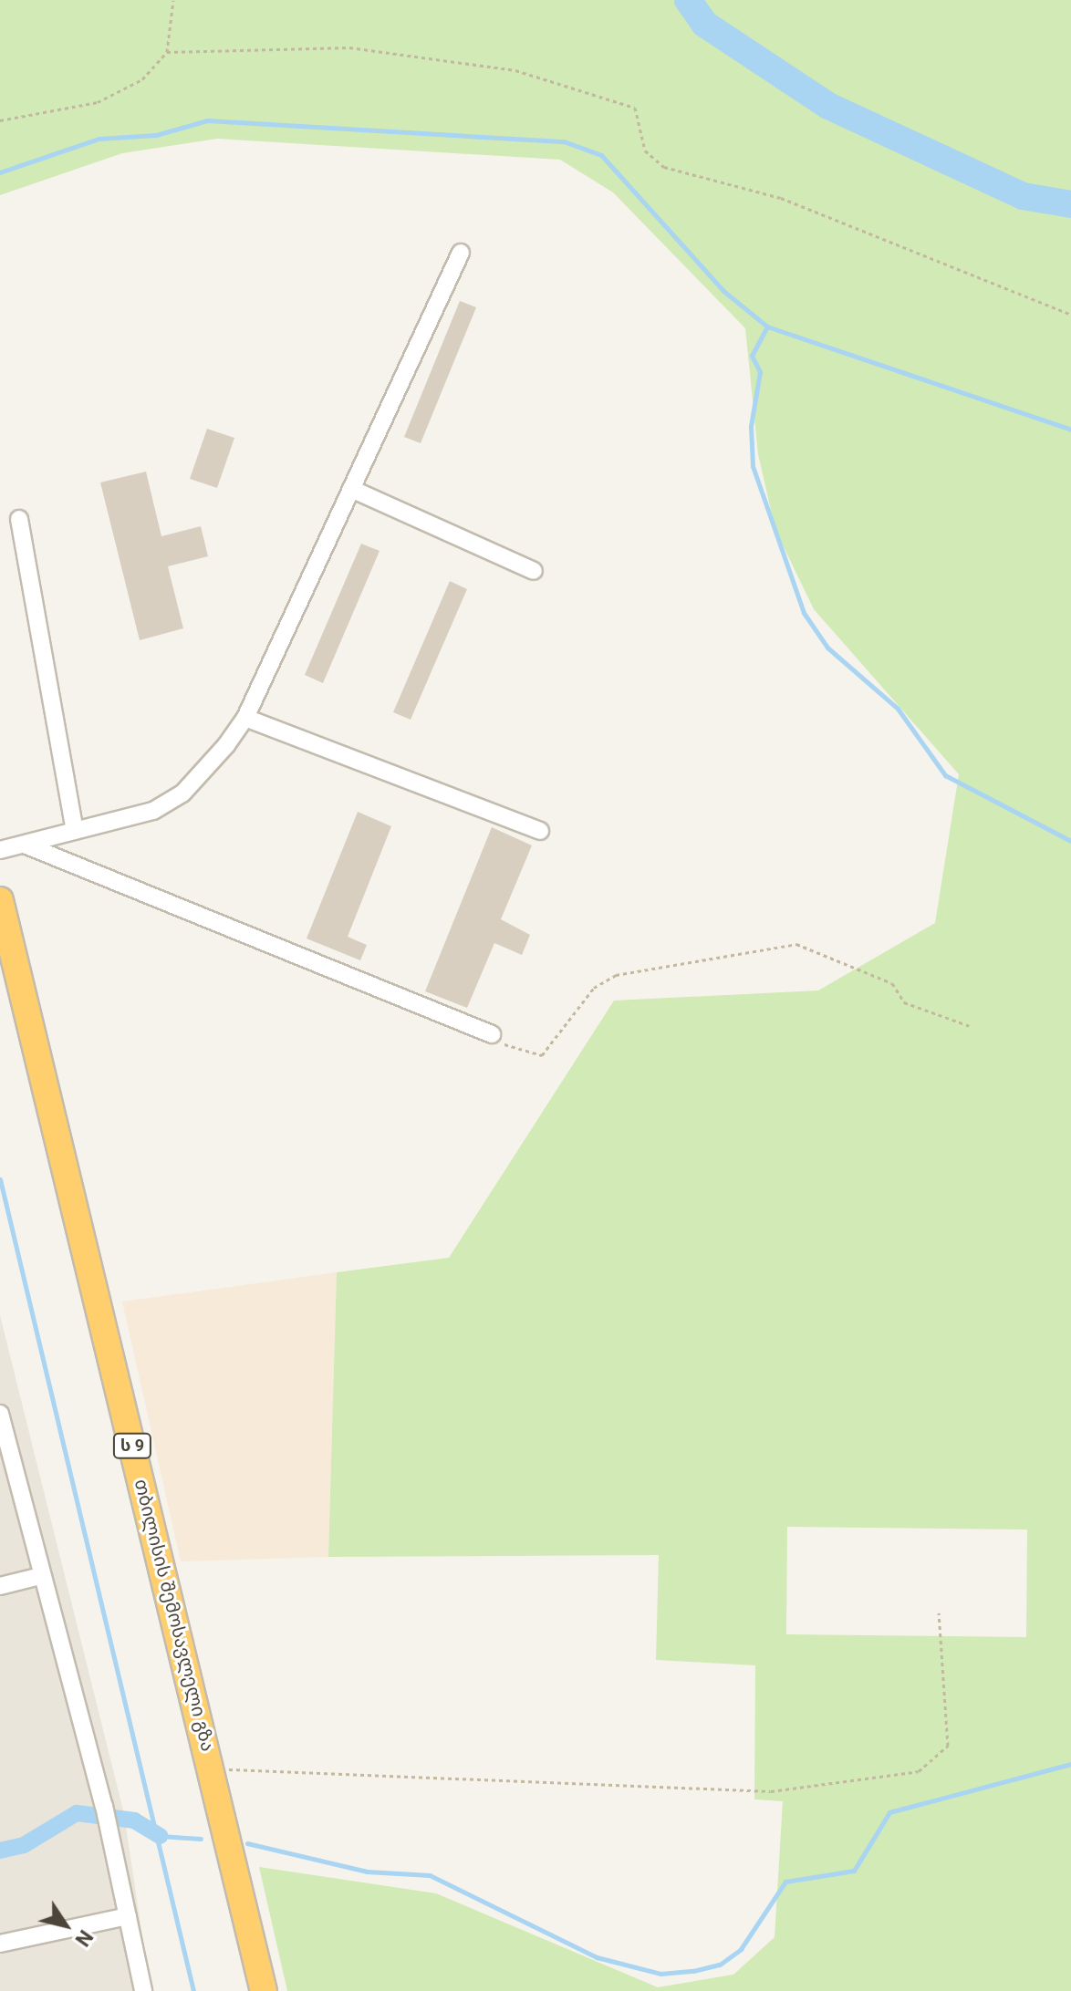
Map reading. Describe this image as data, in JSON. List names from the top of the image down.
{
  "streets": {
    "highway": ["ს 9", "თბილისის შემოსავლელი გზა"]
  },
  "north": "bottom right"
}
